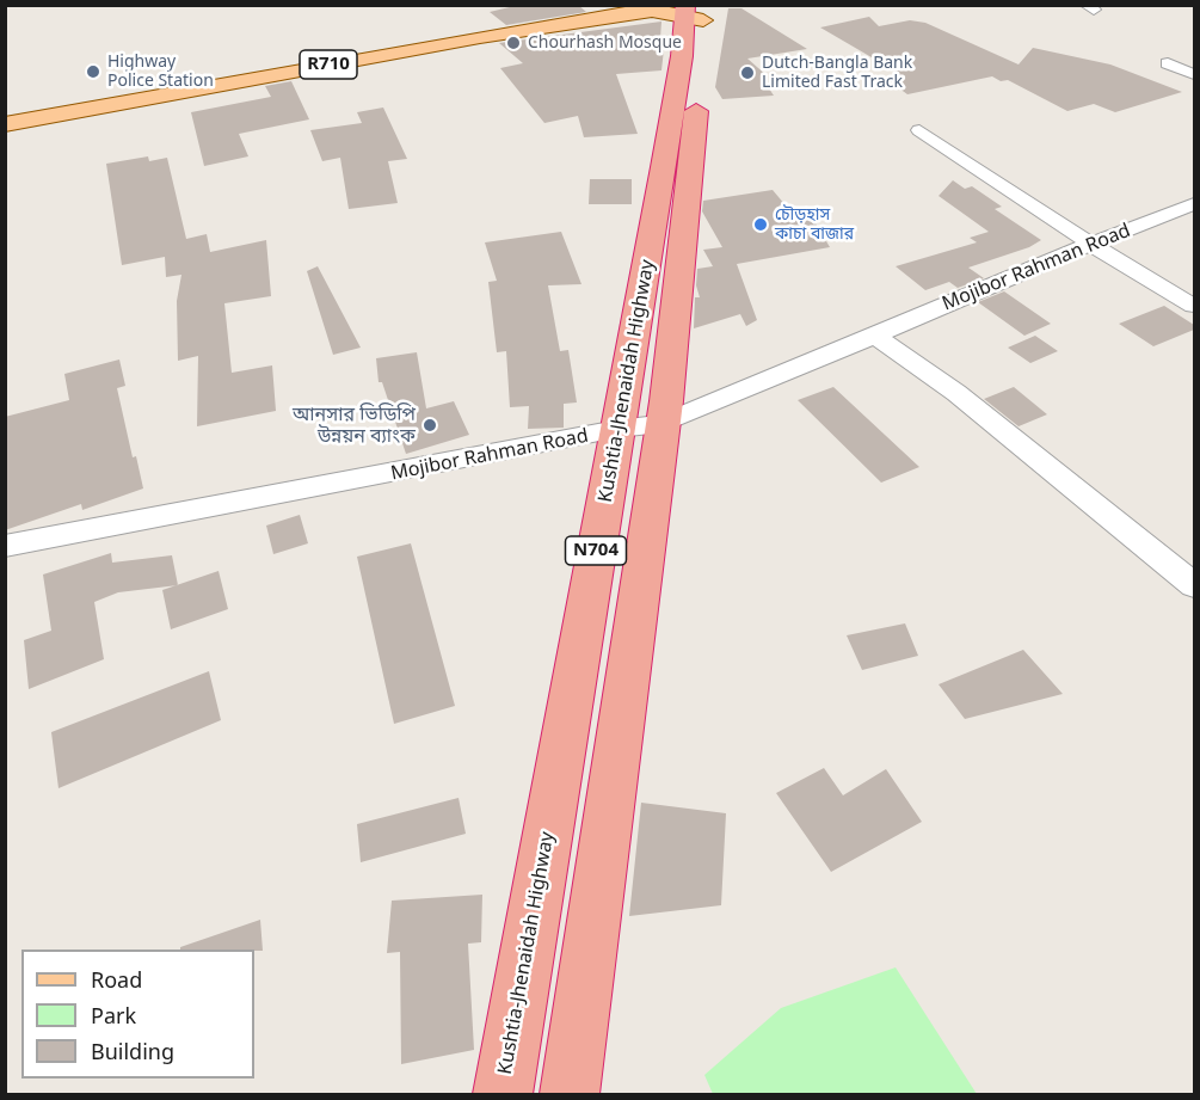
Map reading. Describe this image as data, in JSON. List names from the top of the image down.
{
  "streets": {
    "highway": ["Kushtia-Jhenaidah Highway", "N704"],
    "main road": ["R710"],
    "street": ["Mojibor Rahman Road"]
  },
  "crossings": [
    ["R710", "Kushtia-Jhenaidah Highway"],
    ["Mojibor Rahman Road", "Kushtia-Jhenaidah Highway"]
  ],
  "places": [
    "Chourhash Mosque",
    "Highway Police Station",
    "Dutch-Bangla Bank Limited Fast Track",
    "চৌড়হাস কাচা বাজার",
    "আনসার ভিডিপি উন্নয়ন ব্যাংক"
  ],
  "legend": ["Road", "Park", "Building"]
}
